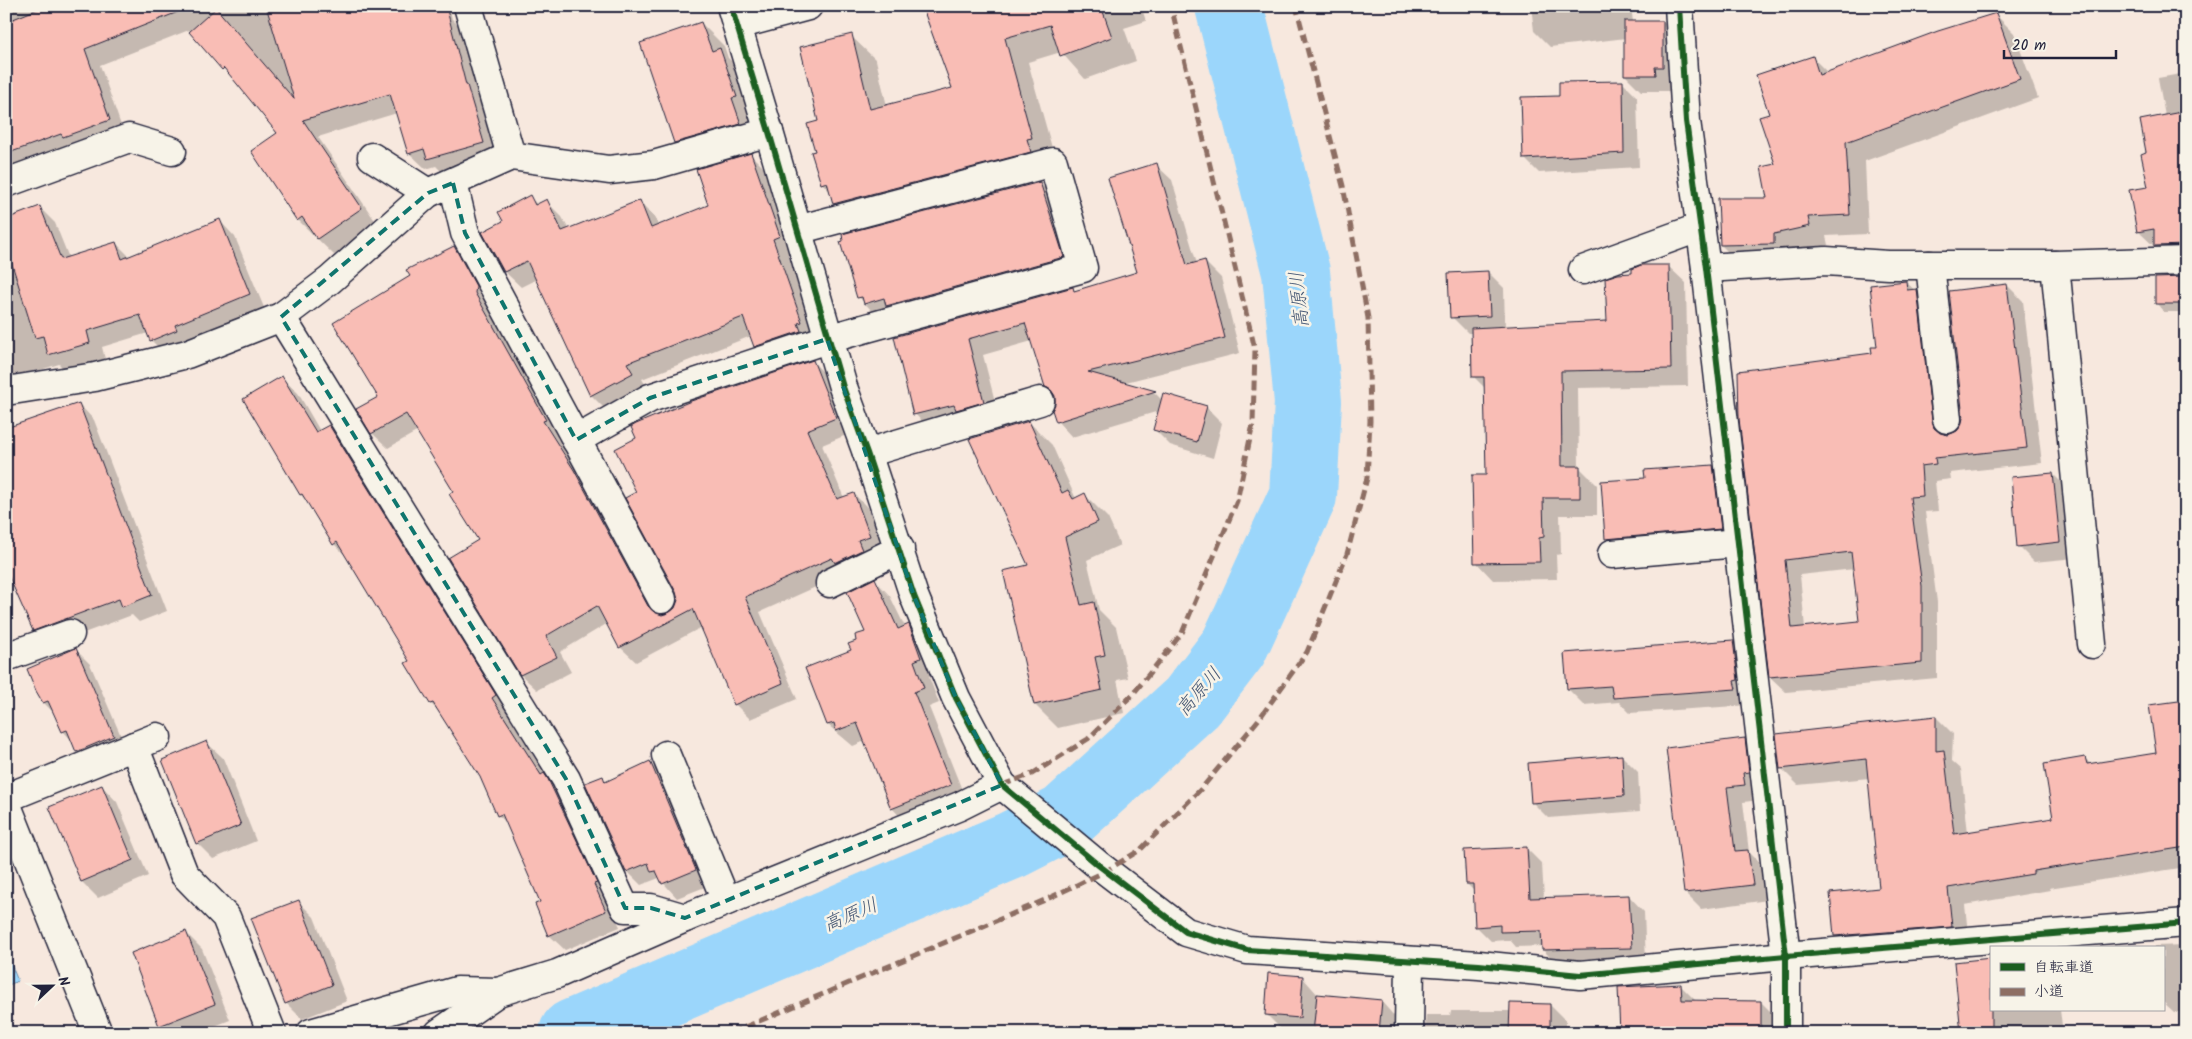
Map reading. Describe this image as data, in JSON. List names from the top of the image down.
{
  "water": ["高原川"],
  "legend": ["自転車道", "小道"],
  "scale_bar": "20 m",
  "north": "right"
}
